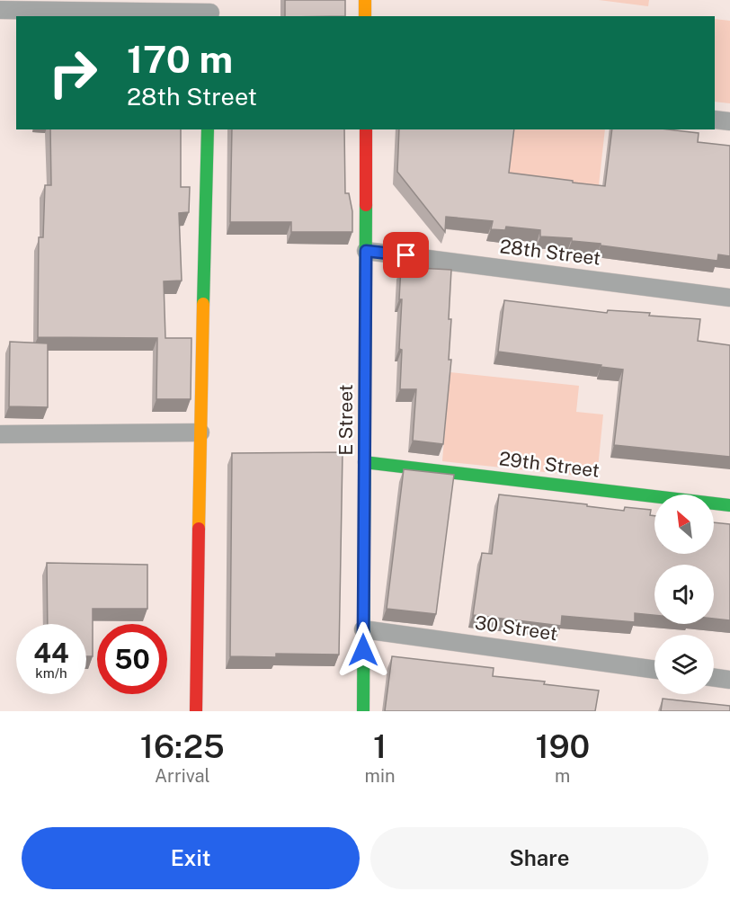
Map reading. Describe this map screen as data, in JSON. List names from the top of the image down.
{
  "streets": {
    "street": [
      "28th Street",
      "E Street",
      "29th Street",
      "30 Street"
    ]
  },
  "crossings": [
    ["28th Street", "E Street"],
    ["E Street", "29th Street"],
    ["E Street", "30 Street"]
  ],
  "north": "top left",
  "page": {
    "turn": ["170 m", "28th Street"],
    "speed": "44 km/h",
    "limit": "50",
    "eta": [
      "16:25",
      "Arrival",
      "1",
      "min",
      "190",
      "m"
    ],
    "buttons": ["Exit", "Share"]
  }
}
